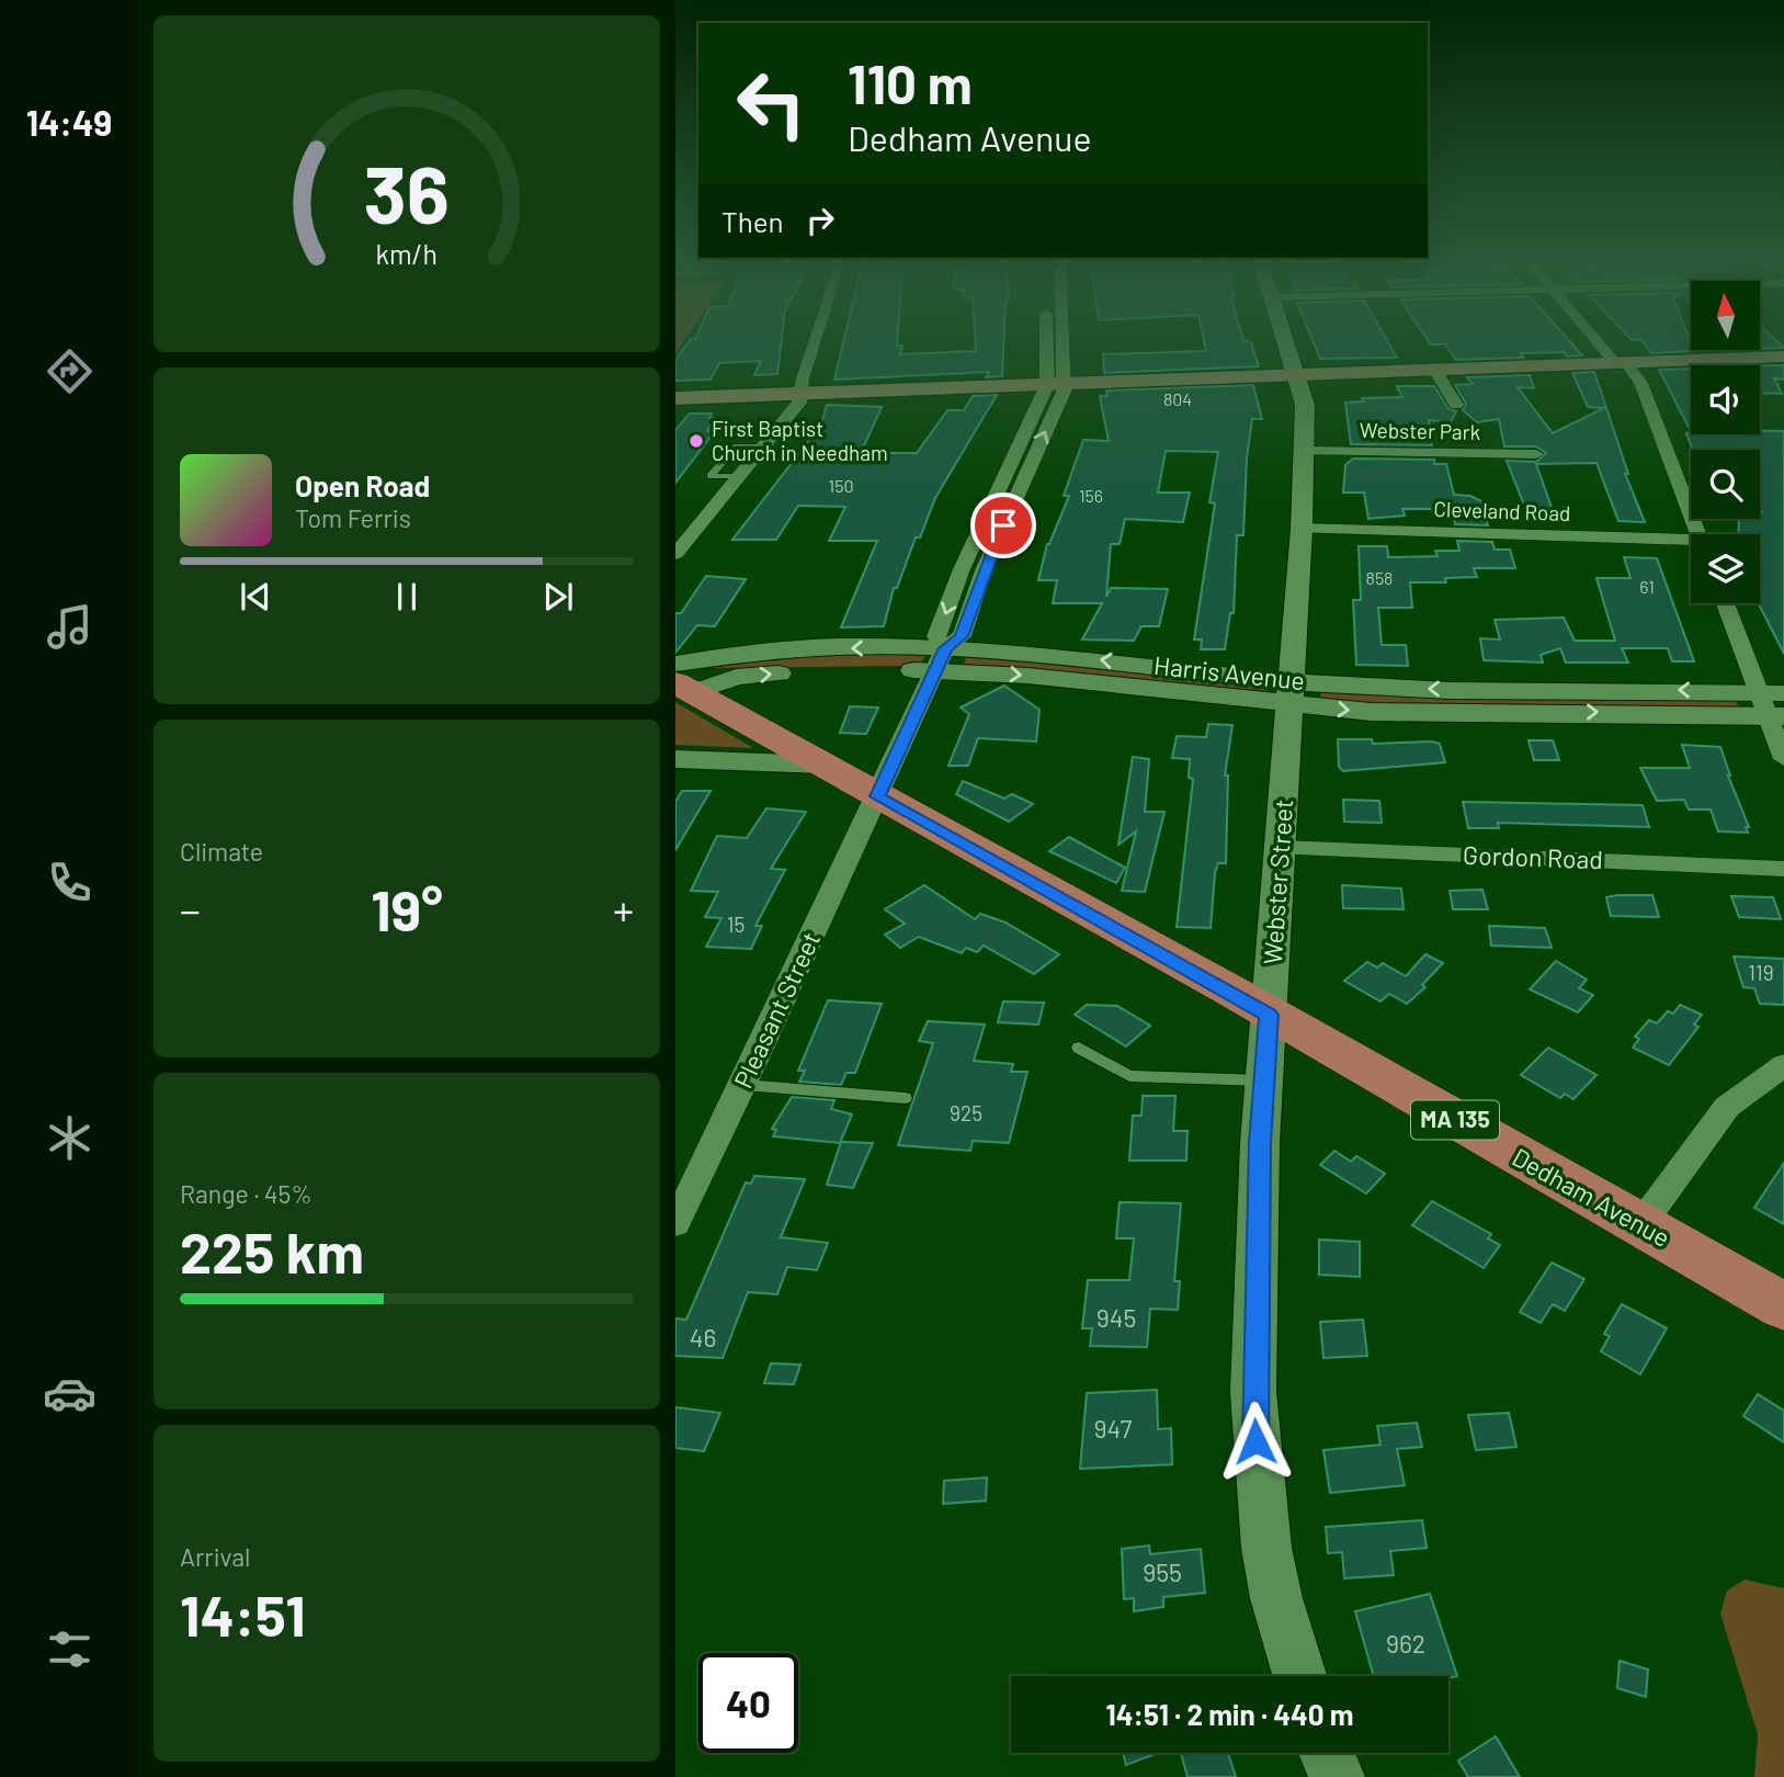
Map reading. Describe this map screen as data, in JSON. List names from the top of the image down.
{
  "streets": {
    "main road": ["MA 135", "Dedham Avenue"],
    "street": [
      "Webster Park",
      "Cleveland Road",
      "Harris Avenue",
      "Gordon Road",
      "Webster Street",
      "Pleasant Street"
    ]
  },
  "crossings": [
    ["Webster Park", "Webster Street"],
    ["Cleveland Road", "Webster Street"],
    ["Harris Avenue", "Webster Street"],
    ["Harris Avenue", "Dedham Avenue"],
    ["Gordon Road", "Webster Street"],
    ["Webster Street", "Dedham Avenue"],
    ["Pleasant Street", "Dedham Avenue"]
  ],
  "places": ["First Baptist Church in Needham"],
  "house_numbers": [
    "804",
    "150",
    "156",
    "858",
    "61",
    "15",
    "119",
    "925",
    "945",
    "46",
    "947",
    "955",
    "962"
  ],
  "north": "top",
  "page": {
    "tabs": "14:49",
    "turn": ["110 m", "Dedham Avenue"],
    "then": "Then",
    "song": ["Open Road", "Tom Ferris"],
    "tile": [
      "Climate",
      ["Range · 45%", "225 km"],
      ["Arrival", "14:51"]
    ],
    "heat": ["−", "19°", "+"],
    "limit": "40",
    "trip": "14:51 · 2 min · 440 m",
    "gauge": ["36", "km/h"]
  }
}
